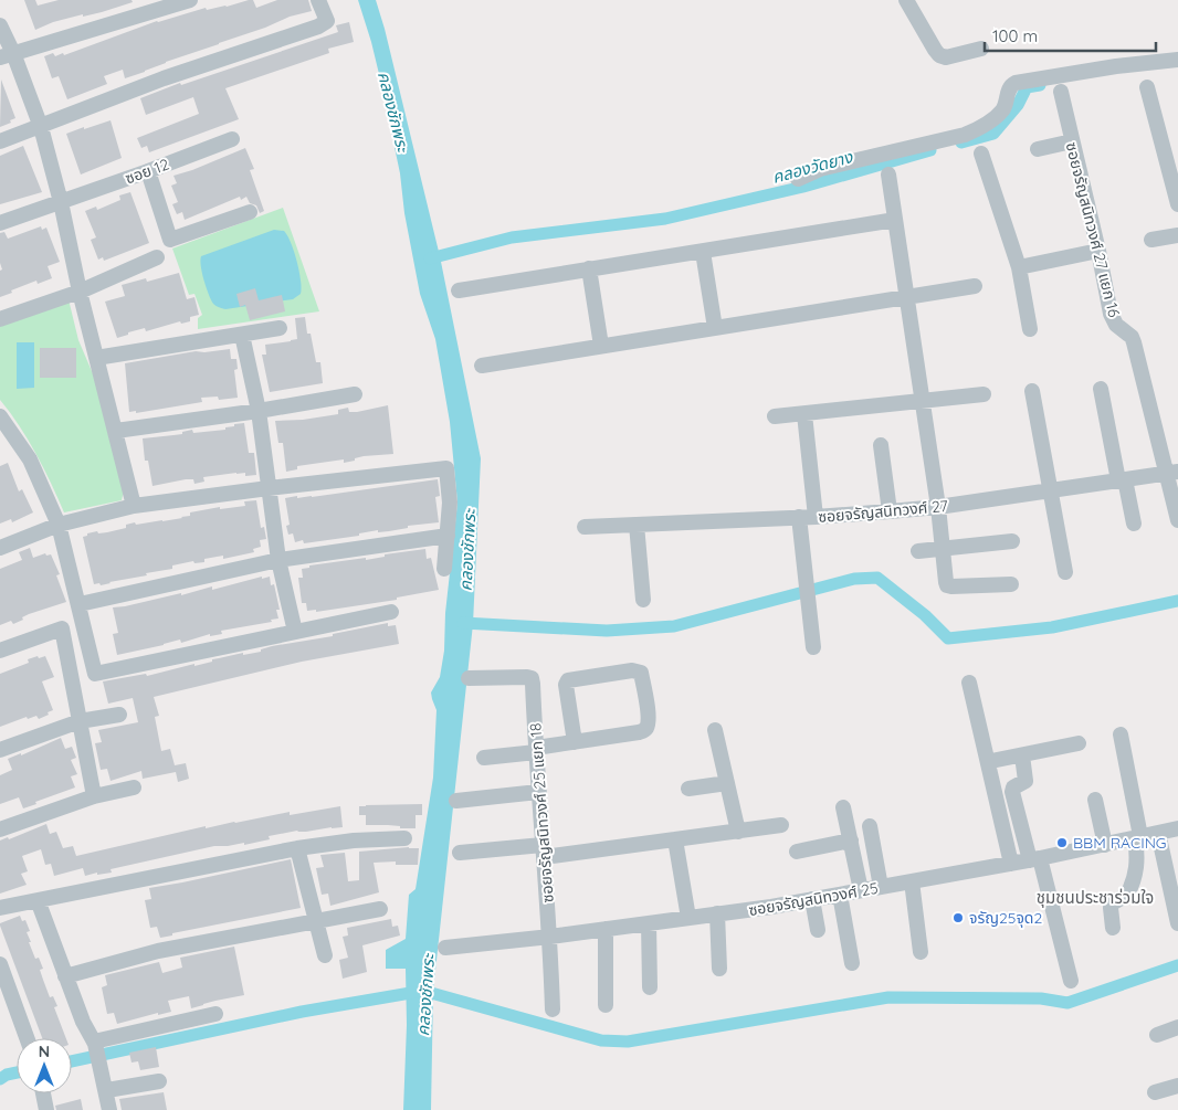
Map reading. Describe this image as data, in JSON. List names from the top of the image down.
{
  "streets": {
    "street": [
      "ซอย 12",
      "ซอยจรัญสนิทวงศ์ 27 แยก 16",
      "ซอยจรัญสนิทวงศ์ 27",
      "ซอยจรัญสนิทวงศ์ 25 แยก 18",
      "ซอยจรัญสนิทวงศ์ 25"
    ]
  },
  "crossings": [
    ["ซอยจรัญสนิทวงศ์ 27 แยก 16", "ซอยจรัญสนิทวงศ์ 27"],
    ["ซอยจรัญสนิทวงศ์ 25 แยก 18", "ซอยจรัญสนิทวงศ์ 25"]
  ],
  "districts": ["ชุมชนประชาร่วมใจ"],
  "water": ["คลองชักพระ", "คลองวัดยาง"],
  "places": ["BBM RACING", "จรัญ25จุด2"],
  "scale_bar": "100 m",
  "north": "top"
}
